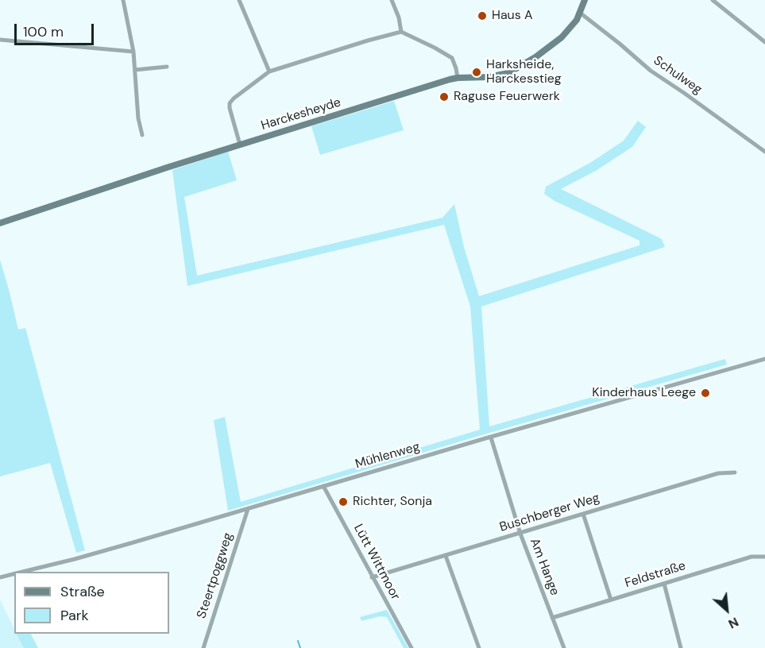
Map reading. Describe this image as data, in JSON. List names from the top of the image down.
{
  "streets": {
    "main road": ["Harckesheyde"],
    "street": [
      "Schulweg",
      "Mühlenweg",
      "Buschberger Weg",
      "Lütt Wittmoor",
      "Am Hange",
      "Feldstraße",
      "Steertpoggweg"
    ]
  },
  "crossings": [
    ["Schulweg", "Harckesheyde"],
    ["Mühlenweg", "Lütt Wittmoor"],
    ["Mühlenweg", "Am Hange"],
    ["Mühlenweg", "Steertpoggweg"],
    ["Buschberger Weg", "Lütt Wittmoor"],
    ["Buschberger Weg", "Am Hange"],
    ["Am Hange", "Feldstraße"]
  ],
  "places": [
    "Haus A",
    "Harksheide, Harckesstieg",
    "Raguse Feuerwerk",
    "Kinderhaus Leege",
    "Richter, Sonja"
  ],
  "legend": ["Straße", "Park"],
  "scale_bar": "100 m",
  "north": "bottom right"
}
